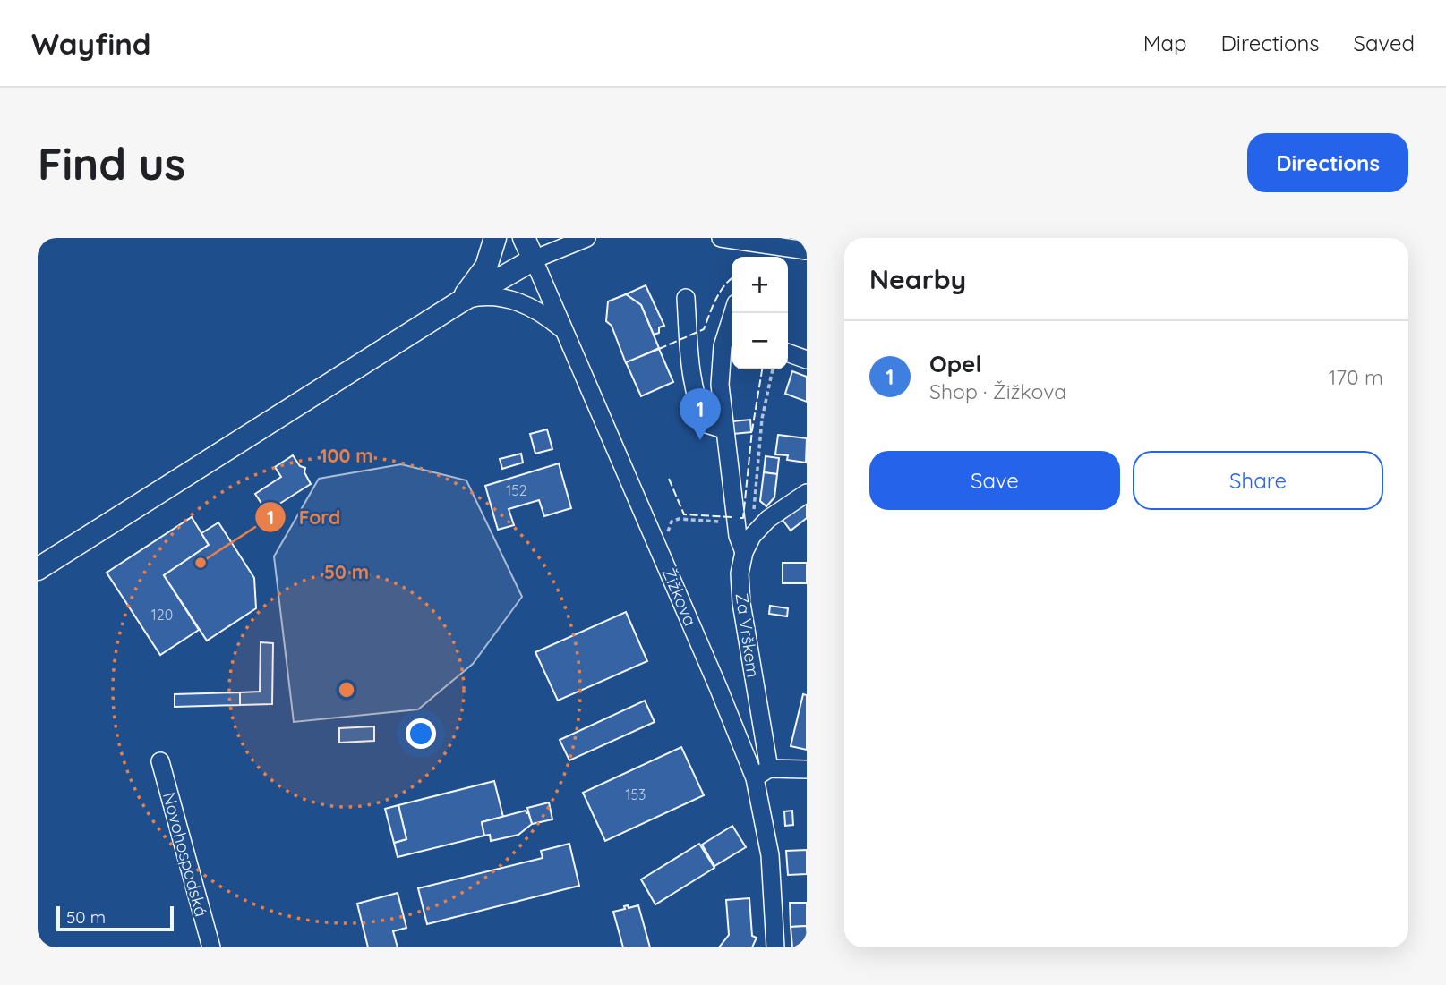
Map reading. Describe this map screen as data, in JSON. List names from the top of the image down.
{
  "streets": {
    "street": ["Žižkova", "Za Vrškem", "Novohospodská"]
  },
  "crossings": [
    ["Žižkova", "Za Vrškem"]
  ],
  "places": ["Ford"],
  "house_numbers": ["152", "120", "153"],
  "scale_bar": "50 m",
  "page": {
    "header": "Wayfind",
    "nav": ["Map", "Directions", "Saved"],
    "buttons": [
      "Directions",
      ["Save", "Share"]
    ],
    "title": "Find us",
    "heading": "Nearby",
    "map_buttons": ["+", "−"],
    "list": [
      {
        "mark": "1",
        "name": "Opel",
        "note": "Shop · Žižkova",
        "value": "170 m"
      }
    ],
    "pins": "1",
    "scale": "50 m"
  },
  "rings": ["100 m", "50 m"]
}
